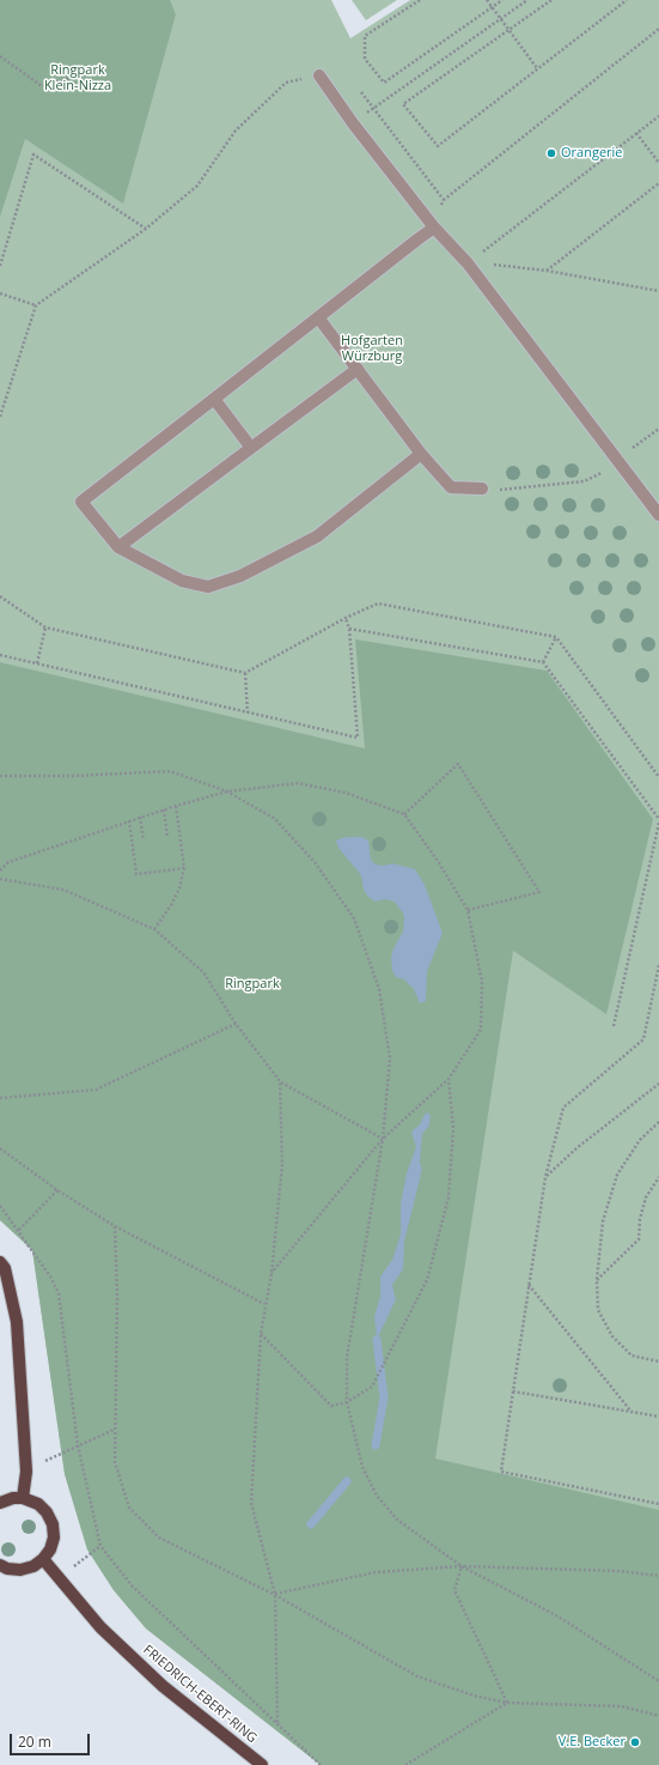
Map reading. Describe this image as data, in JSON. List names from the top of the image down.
{
  "streets": {
    "main road": ["FRIEDRICH-EBERT-RING"]
  },
  "parks": ["Ringpark Klein-Nizza", "Hofgarten Würzburg", "Ringpark"],
  "places": ["Orangerie", "V.E. Becker"],
  "scale_bar": "20 m"
}
